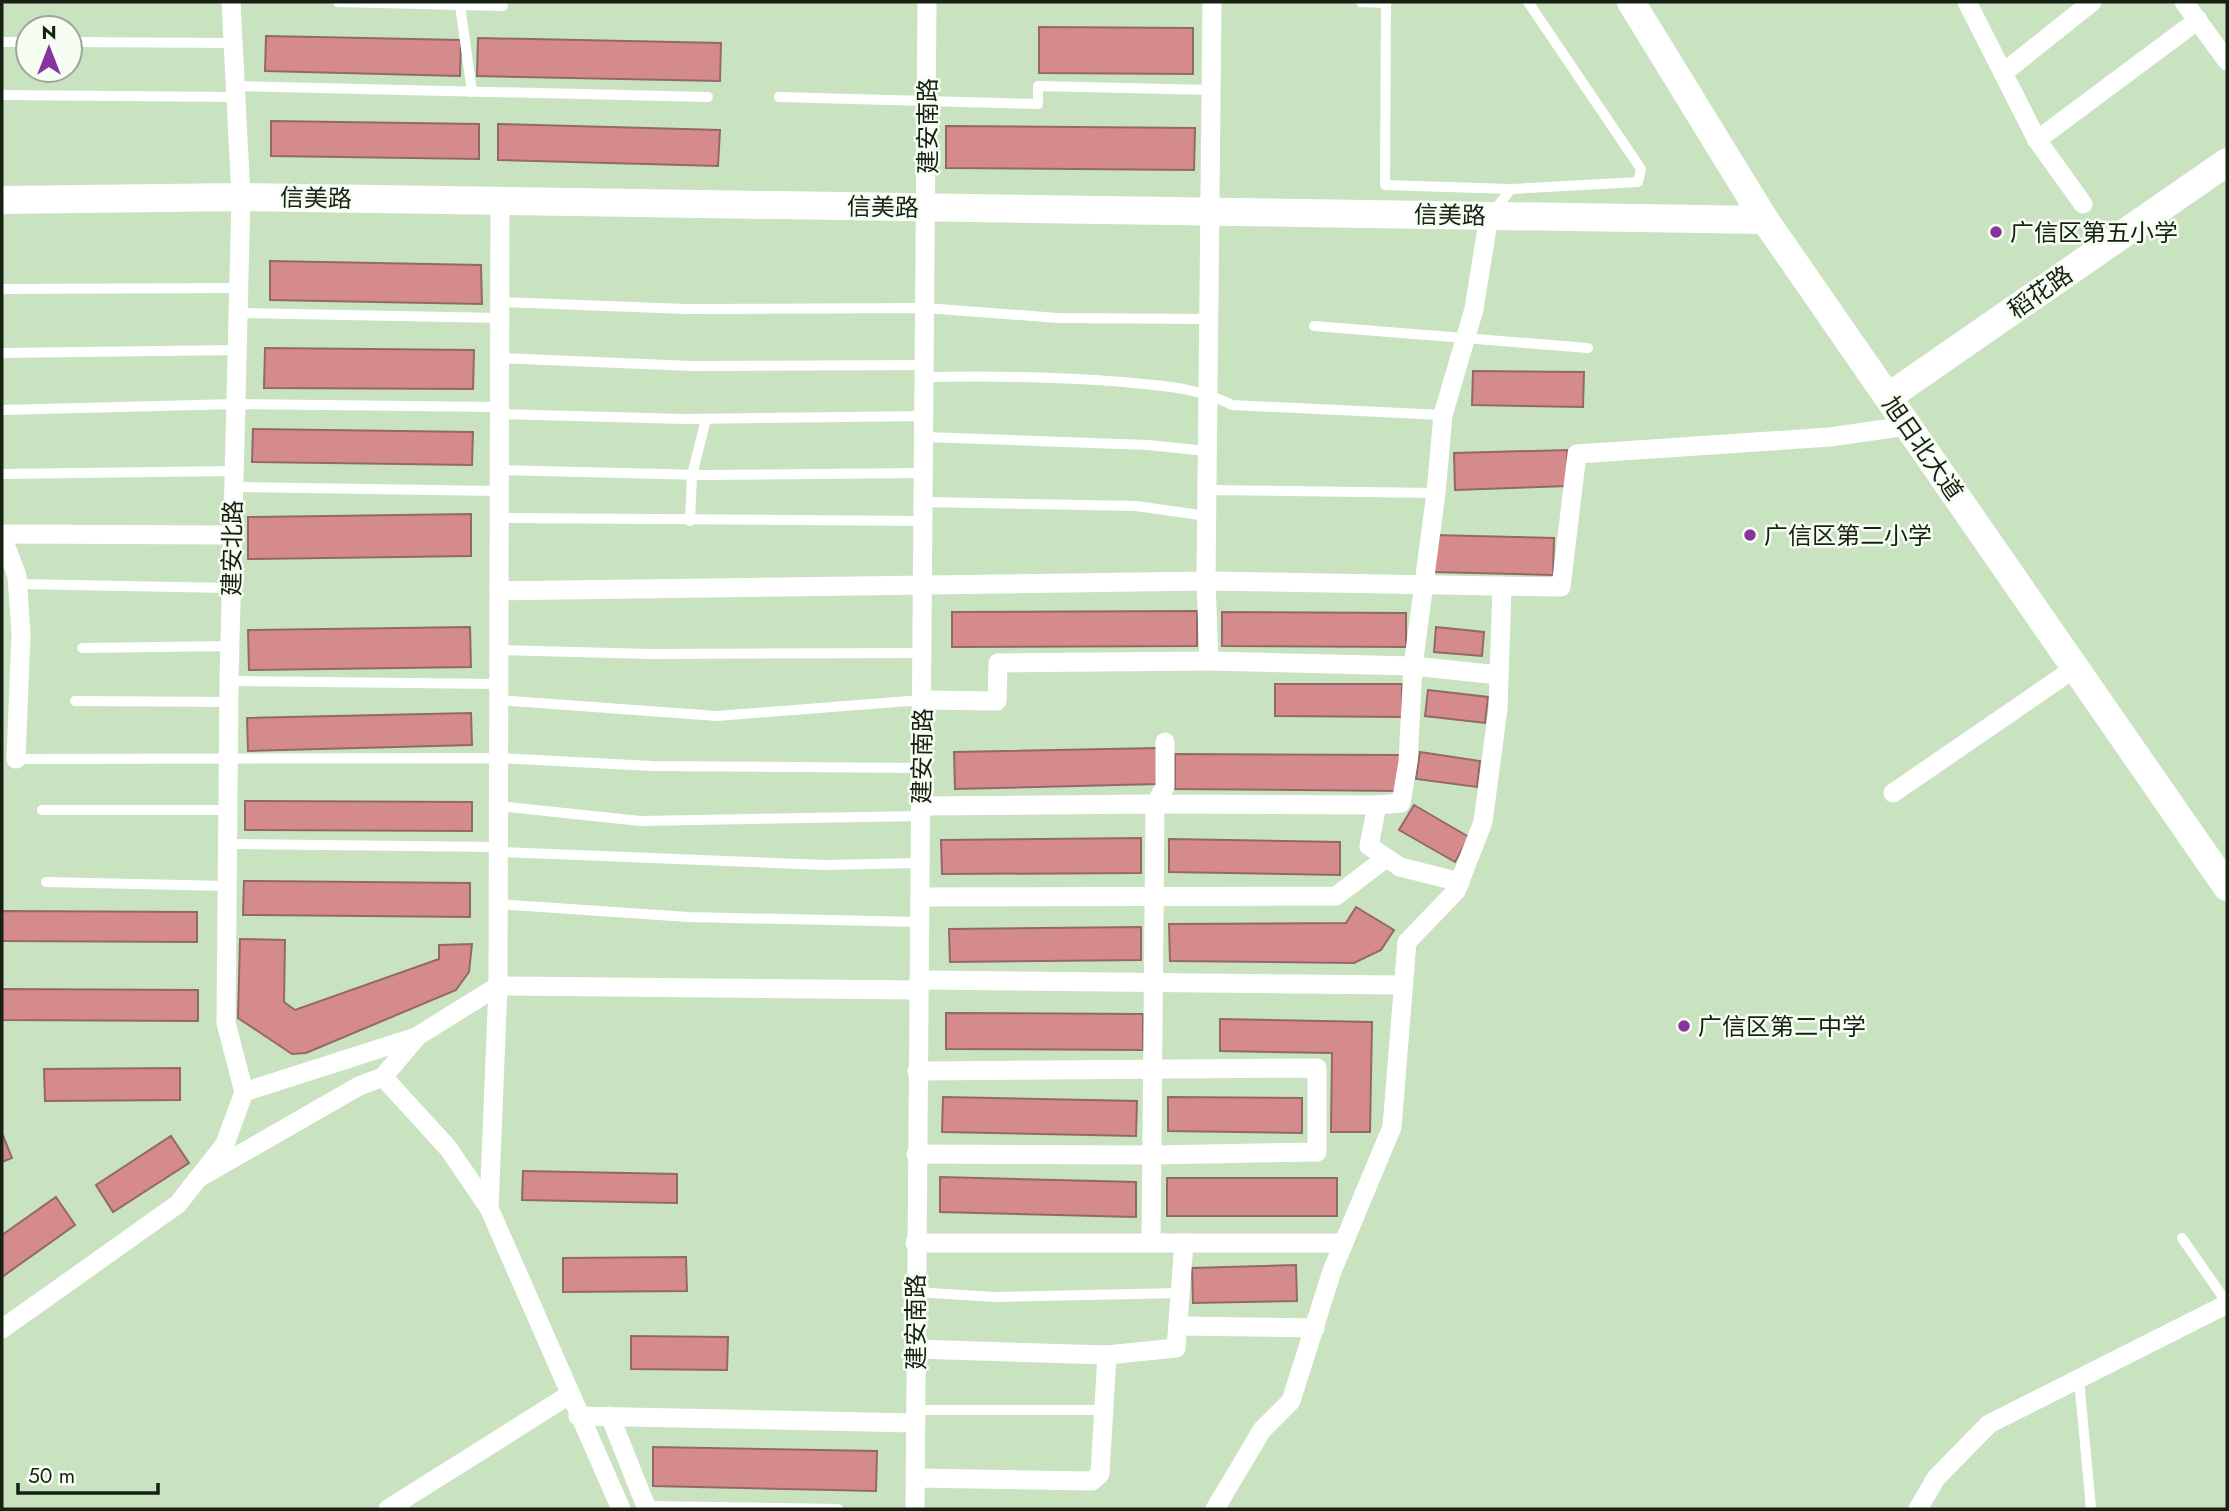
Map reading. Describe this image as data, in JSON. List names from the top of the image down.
{
  "streets": {
    "street": [
      "建安南路",
      "信美路",
      "稻花路",
      "旭日北大道",
      "建安北路"
    ]
  },
  "crossings": [
    ["建安南路", "信美路"],
    ["信美路", "旭日北大道"],
    ["信美路", "建安北路"],
    ["稻花路", "旭日北大道"]
  ],
  "places": ["广信区第五小学", "广信区第二小学", "广信区第二中学"],
  "scale_bar": "50 m",
  "north": "top"
}
